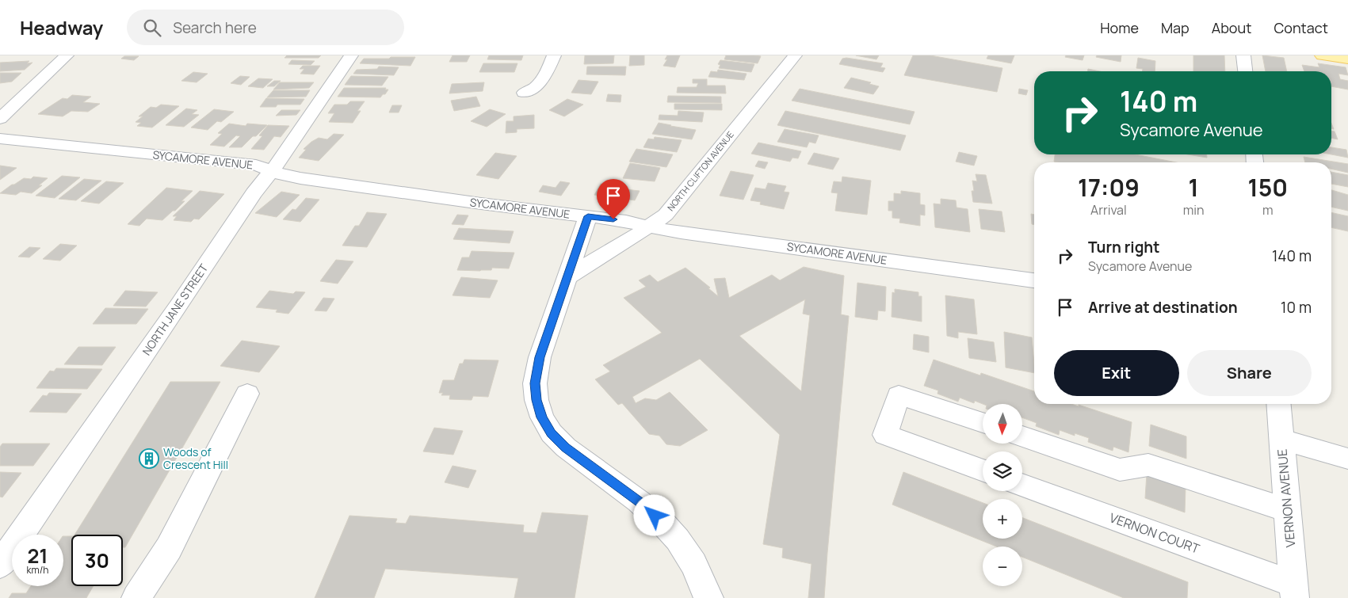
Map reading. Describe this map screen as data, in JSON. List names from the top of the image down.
{
  "streets": {
    "street": [
      "SYCAMORE AVENUE",
      "NORTH CLIFTON AVENUE",
      "NORTH JANE STREET",
      "VERNON AVENUE",
      "VERNON COURT"
    ]
  },
  "crossings": [
    ["SYCAMORE AVENUE", "NORTH CLIFTON AVENUE"],
    ["SYCAMORE AVENUE", "NORTH JANE STREET"],
    ["VERNON AVENUE", "VERNON COURT"]
  ],
  "places": {
    "building": ["Woods of Crescent Hill"]
  },
  "north": "bottom",
  "page": {
    "header": "Headway",
    "search": "Search here",
    "nav": [
      "Home",
      "Map",
      "About",
      "Contact"
    ],
    "turn": ["140 m", "Sycamore Avenue"],
    "eta": [
      "17:09",
      "Arrival",
      "1",
      "min",
      "150",
      "m"
    ],
    "list": [
      {
        "name": "Turn right",
        "note": "Sycamore Avenue",
        "value": "140 m"
      },
      {
        "name": "Arrive at destination",
        "value": "10 m"
      }
    ],
    "buttons": ["Exit", "Share"],
    "map_buttons": ["+", "−"],
    "speed": "21 km/h",
    "limit": "30"
  }
}
